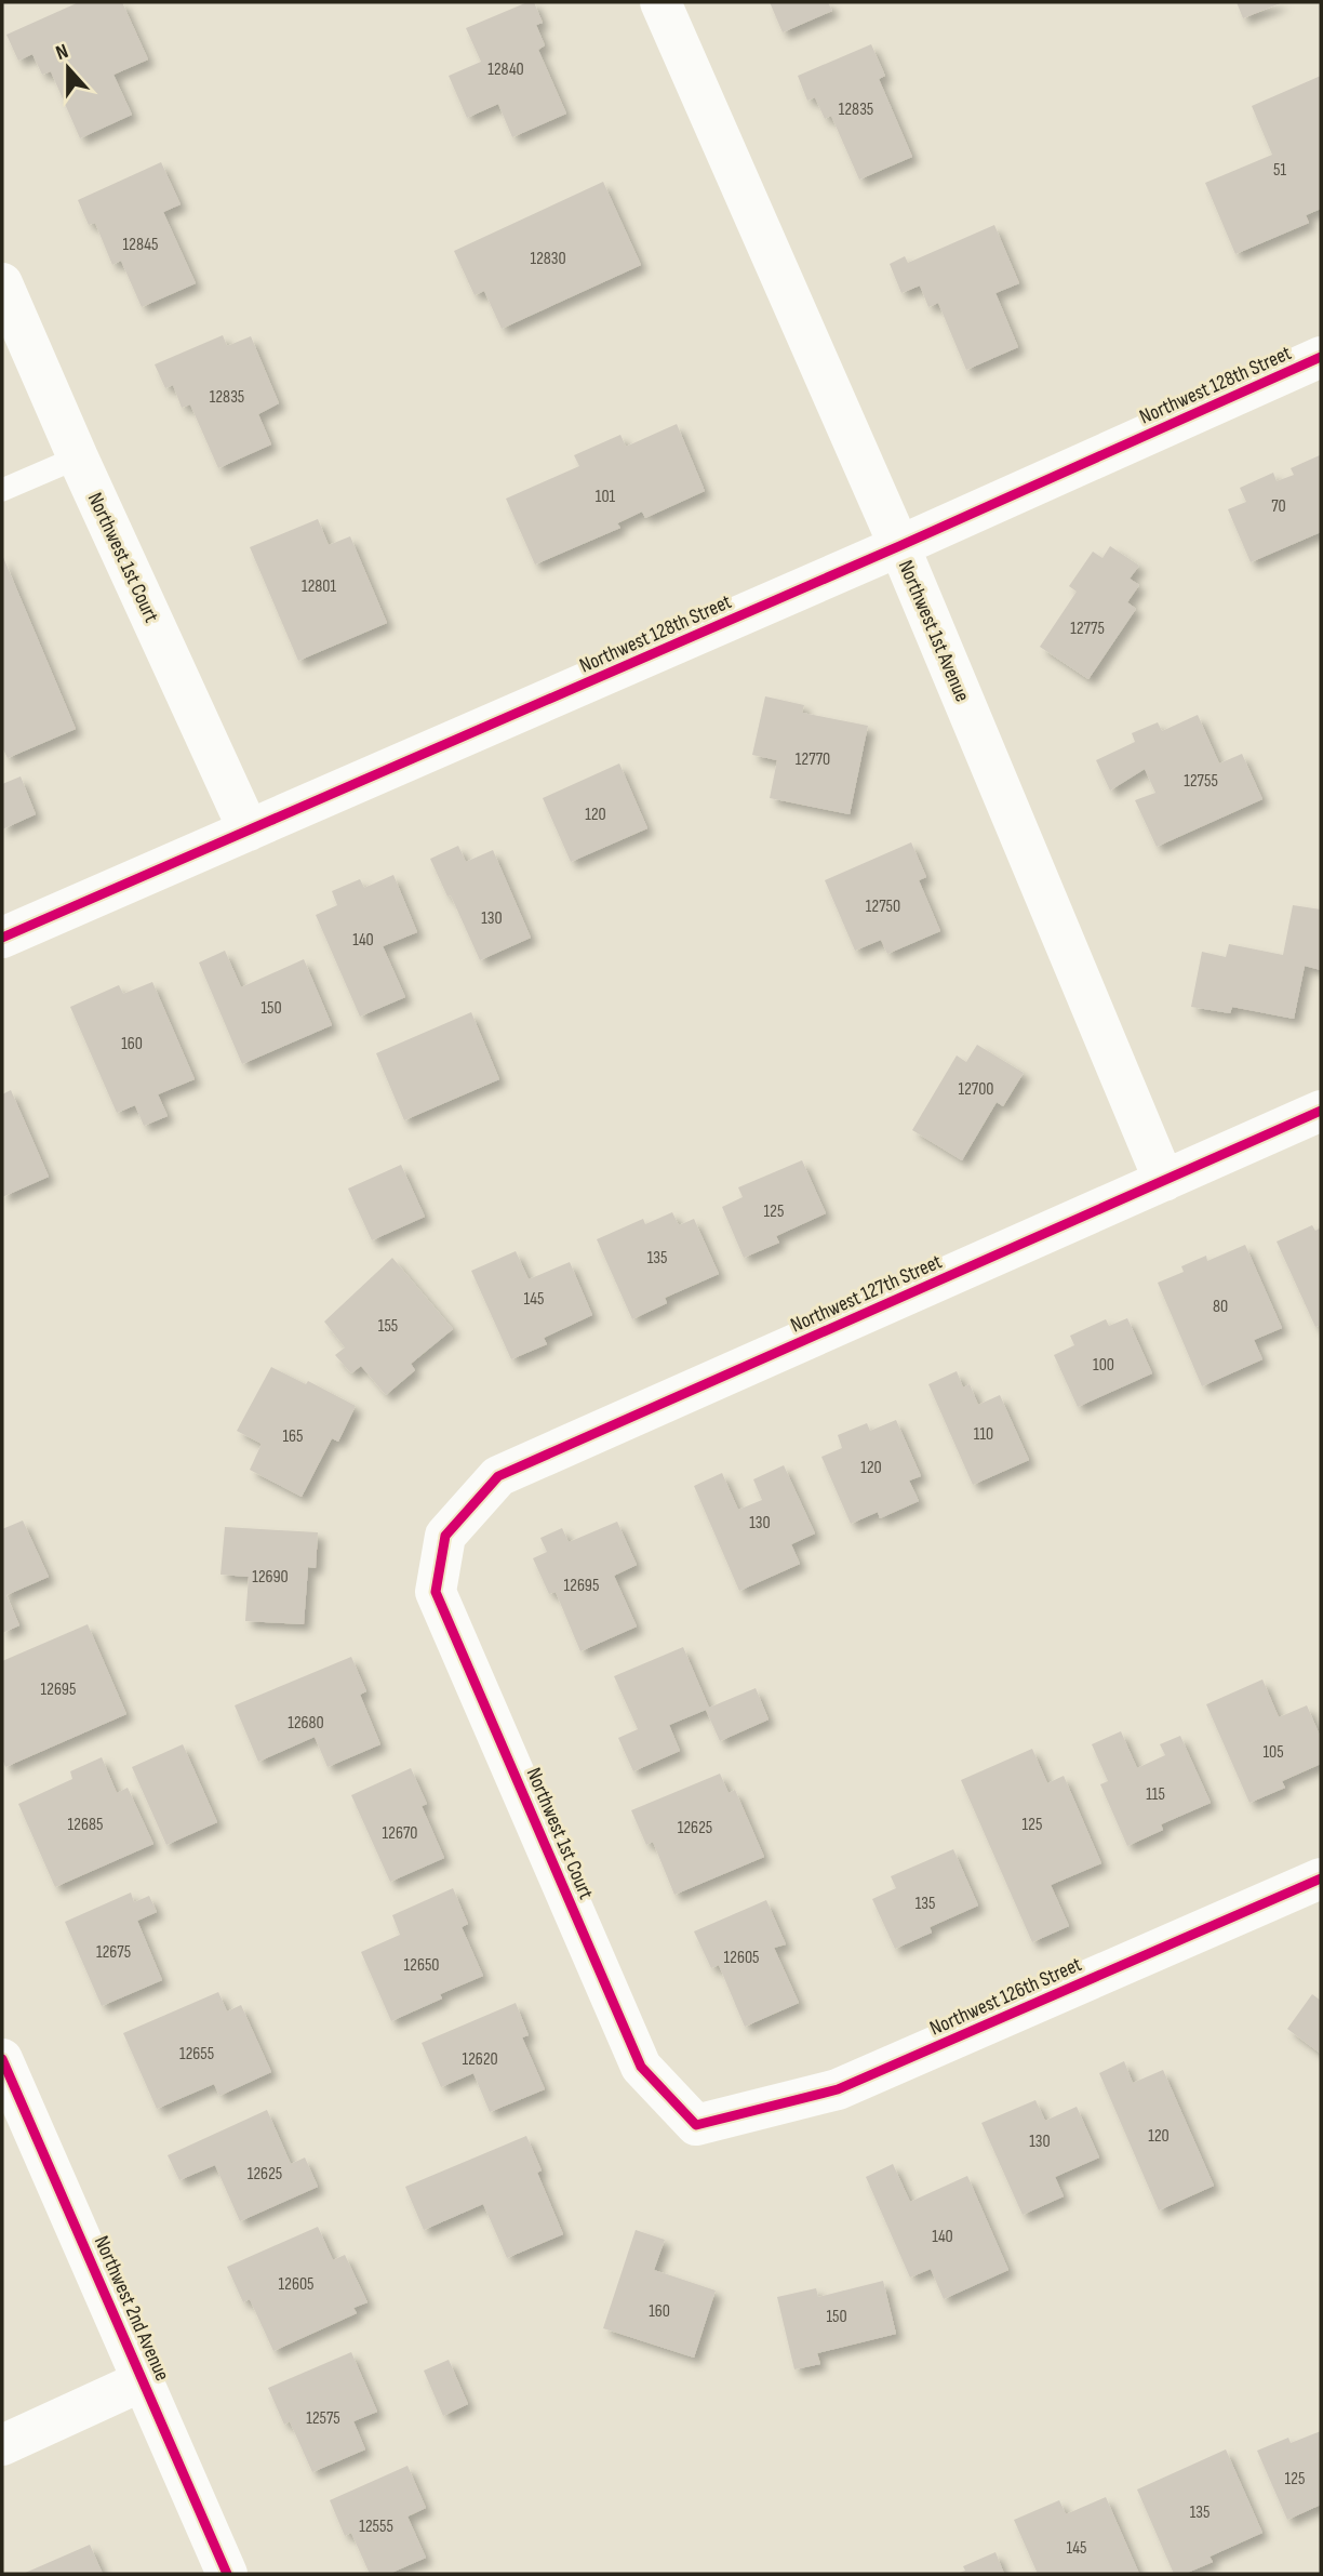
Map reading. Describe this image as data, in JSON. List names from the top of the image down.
{
  "streets": {
    "street": [
      "Northwest 128th Street",
      "Northwest 1st Court",
      "Northwest 1st Avenue",
      "Northwest 127th Street",
      "Northwest 126th Street",
      "Northwest 2nd Avenue"
    ]
  },
  "crossings": [
    ["Northwest 128th Street", "Northwest 1st Court"],
    ["Northwest 128th Street", "Northwest 1st Avenue"],
    ["Northwest 1st Court", "Northwest 127th Street"],
    ["Northwest 1st Court", "Northwest 126th Street"],
    ["Northwest 1st Avenue", "Northwest 127th Street"]
  ],
  "house_numbers": [
    "12840",
    "12835",
    "51",
    "12845",
    "12830",
    "12835",
    "101",
    "70",
    "12801",
    "12775",
    "12770",
    "12755",
    "120",
    "12750",
    "130",
    "140",
    "150",
    "160",
    "12700",
    "125",
    "135",
    "145",
    "80",
    "155",
    "100",
    "110",
    "165",
    "120",
    "130",
    "12690",
    "12695",
    "12695",
    "12680",
    "105",
    "115",
    "12685",
    "125",
    "12625",
    "12670",
    "135",
    "12675",
    "12605",
    "12650",
    "12655",
    "12620",
    "120",
    "130",
    "12625",
    "140",
    "12605",
    "160",
    "150",
    "12575",
    "125",
    "135",
    "12555",
    "145"
  ],
  "north": "top"
}
